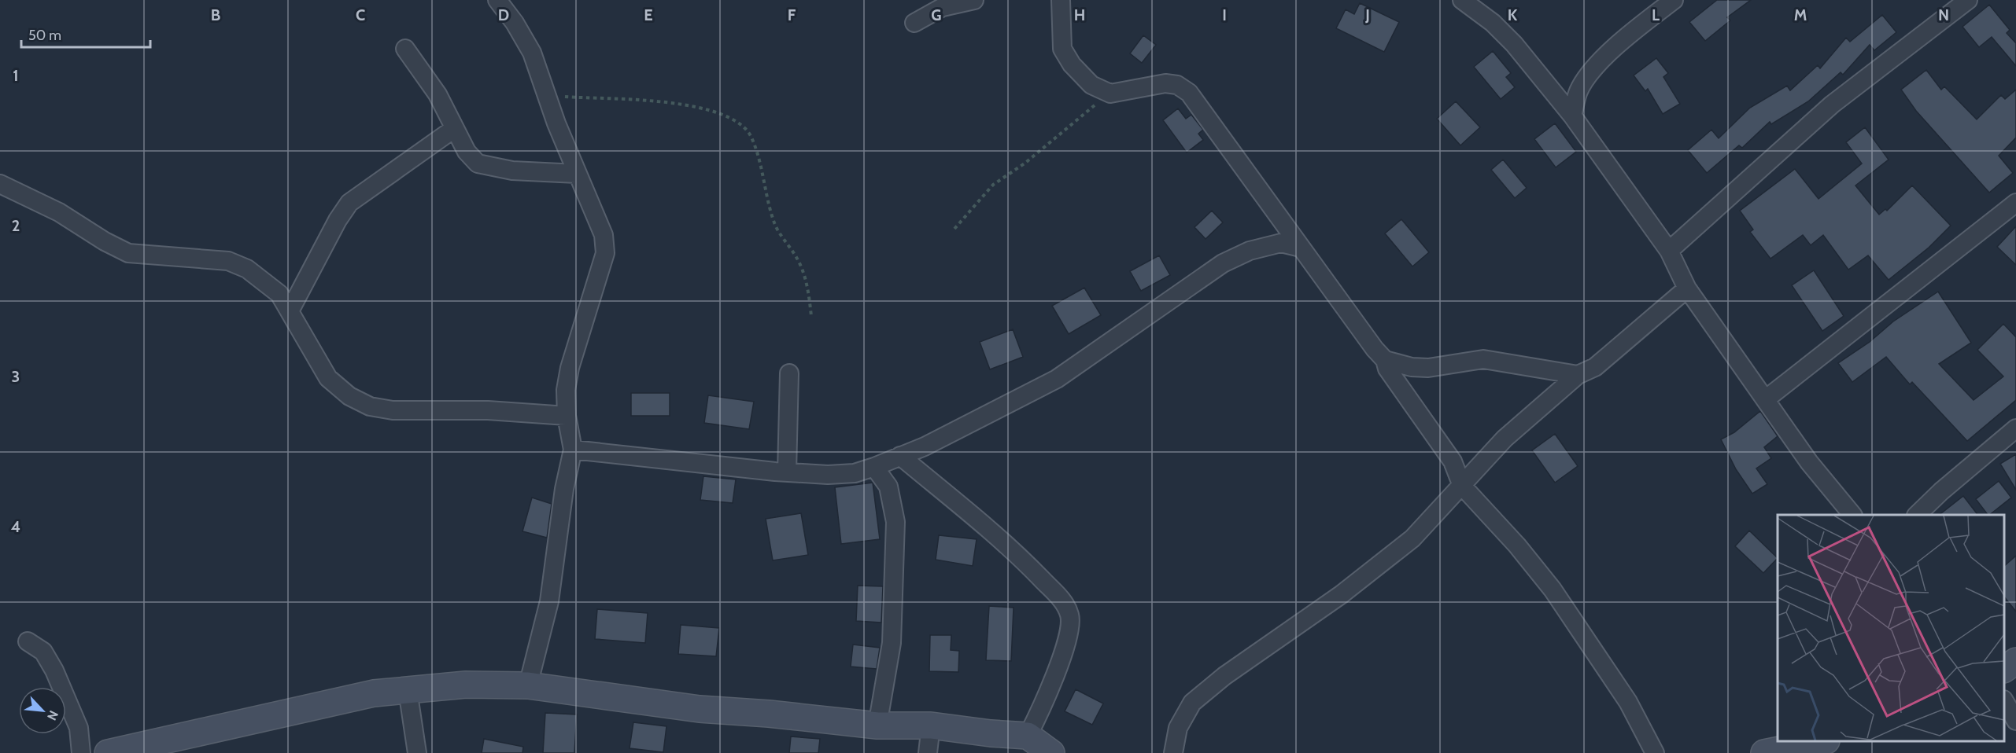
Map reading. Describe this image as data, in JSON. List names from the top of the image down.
{
  "scale_bar": "50 m",
  "north": "bottom right",
  "grid": {
    "columns": [
      "B",
      "C",
      "D",
      "E",
      "F",
      "G",
      "H",
      "I",
      "J",
      "K",
      "L",
      "M",
      "N"
    ],
    "rows": [
      "1",
      "2",
      "3",
      "4"
    ]
  }
}
